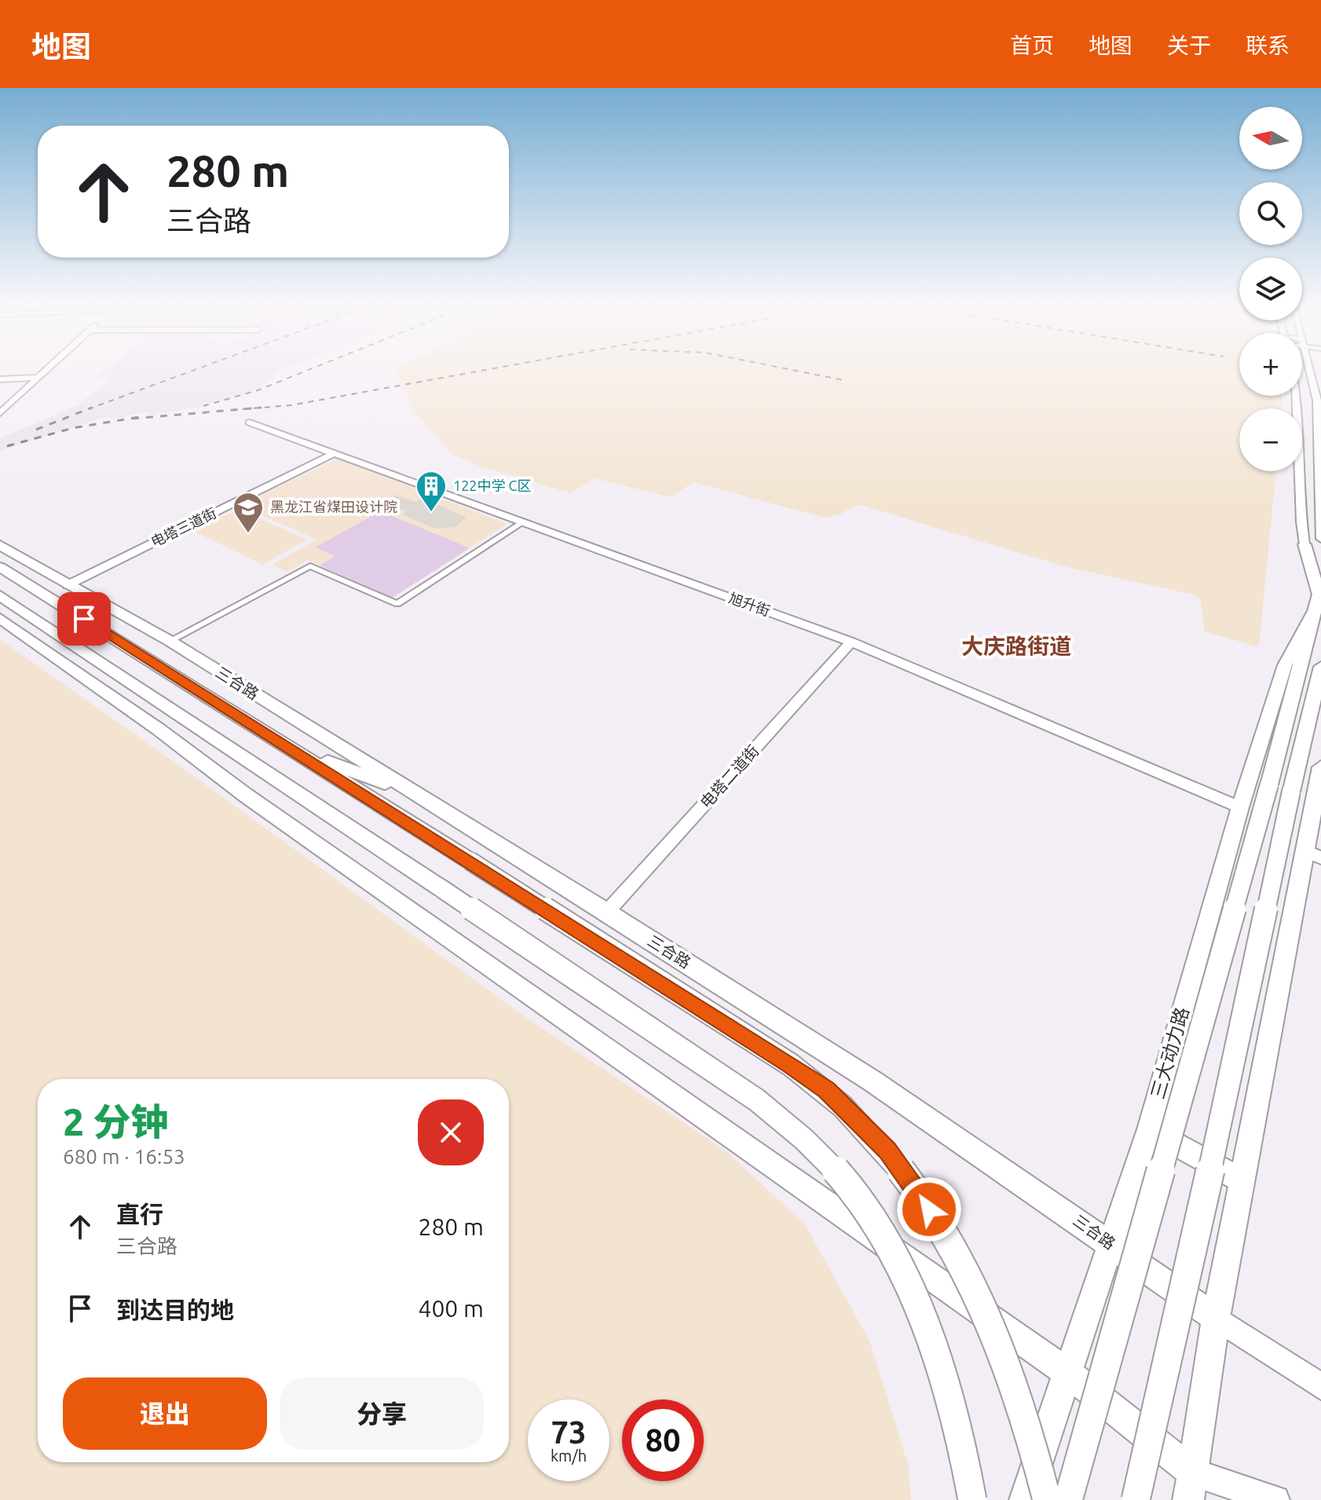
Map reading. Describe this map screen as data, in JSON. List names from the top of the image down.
{
  "streets": {
    "highway": ["三合路", "三大动力路"],
    "main road": ["电塔三道街", "旭升街", "电塔二道街"]
  },
  "crossings": [
    ["电塔三道街", "旭升街"],
    ["电塔三道街", "三合路"],
    ["旭升街", "电塔二道街"],
    ["旭升街", "三大动力路"],
    ["三合路", "电塔二道街"],
    ["三合路", "三大动力路"]
  ],
  "districts": ["大庆路街道"],
  "places": {
    "building": ["122中学 C区"],
    "school or university": ["黑龙江省煤田设计院"]
  },
  "north": "left",
  "page": {
    "header": "地图",
    "nav": [
      "首页",
      "地图",
      "关于",
      "联系"
    ],
    "map_buttons": ["+", "−"],
    "turn": ["280 m", "三合路"],
    "heading": ["2 分钟", "680 m · 16:53"],
    "list": [
      {
        "name": "直行",
        "note": "三合路",
        "value": "280 m"
      },
      {
        "name": "到达目的地",
        "value": "400 m"
      }
    ],
    "buttons": ["退出", "分享"],
    "speed": "73 km/h",
    "limit": "80"
  }
}
